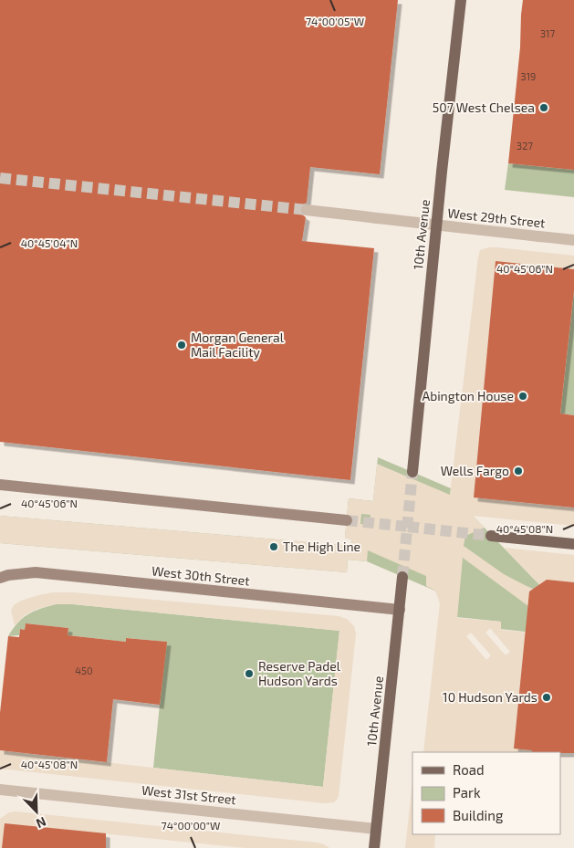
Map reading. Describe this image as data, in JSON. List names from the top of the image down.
{
  "streets": {
    "main road": ["10th Avenue", "West 30th Street"],
    "street": ["West 29th Street", "West 31st Street"]
  },
  "crossings": [
    ["West 29th Street", "10th Avenue"],
    ["10th Avenue", "West 30th Street"],
    ["10th Avenue", "West 31st Street"]
  ],
  "places": [
    "507 West Chelsea",
    "Morgan General Mail Facility",
    "Abington House",
    "Wells Fargo",
    "The High Line",
    "Reserve Padel Hudson Yards",
    "10 Hudson Yards"
  ],
  "house_numbers": [
    "317",
    "319",
    "327",
    "450"
  ],
  "legend": ["Road", "Park", "Building"],
  "north": "bottom right",
  "coordinates": [
    "74°00'05\"W",
    "40°45'04\"N",
    "40°45'06\"N",
    "40°45'08\"N",
    "74°00'00\"W"
  ]
}
